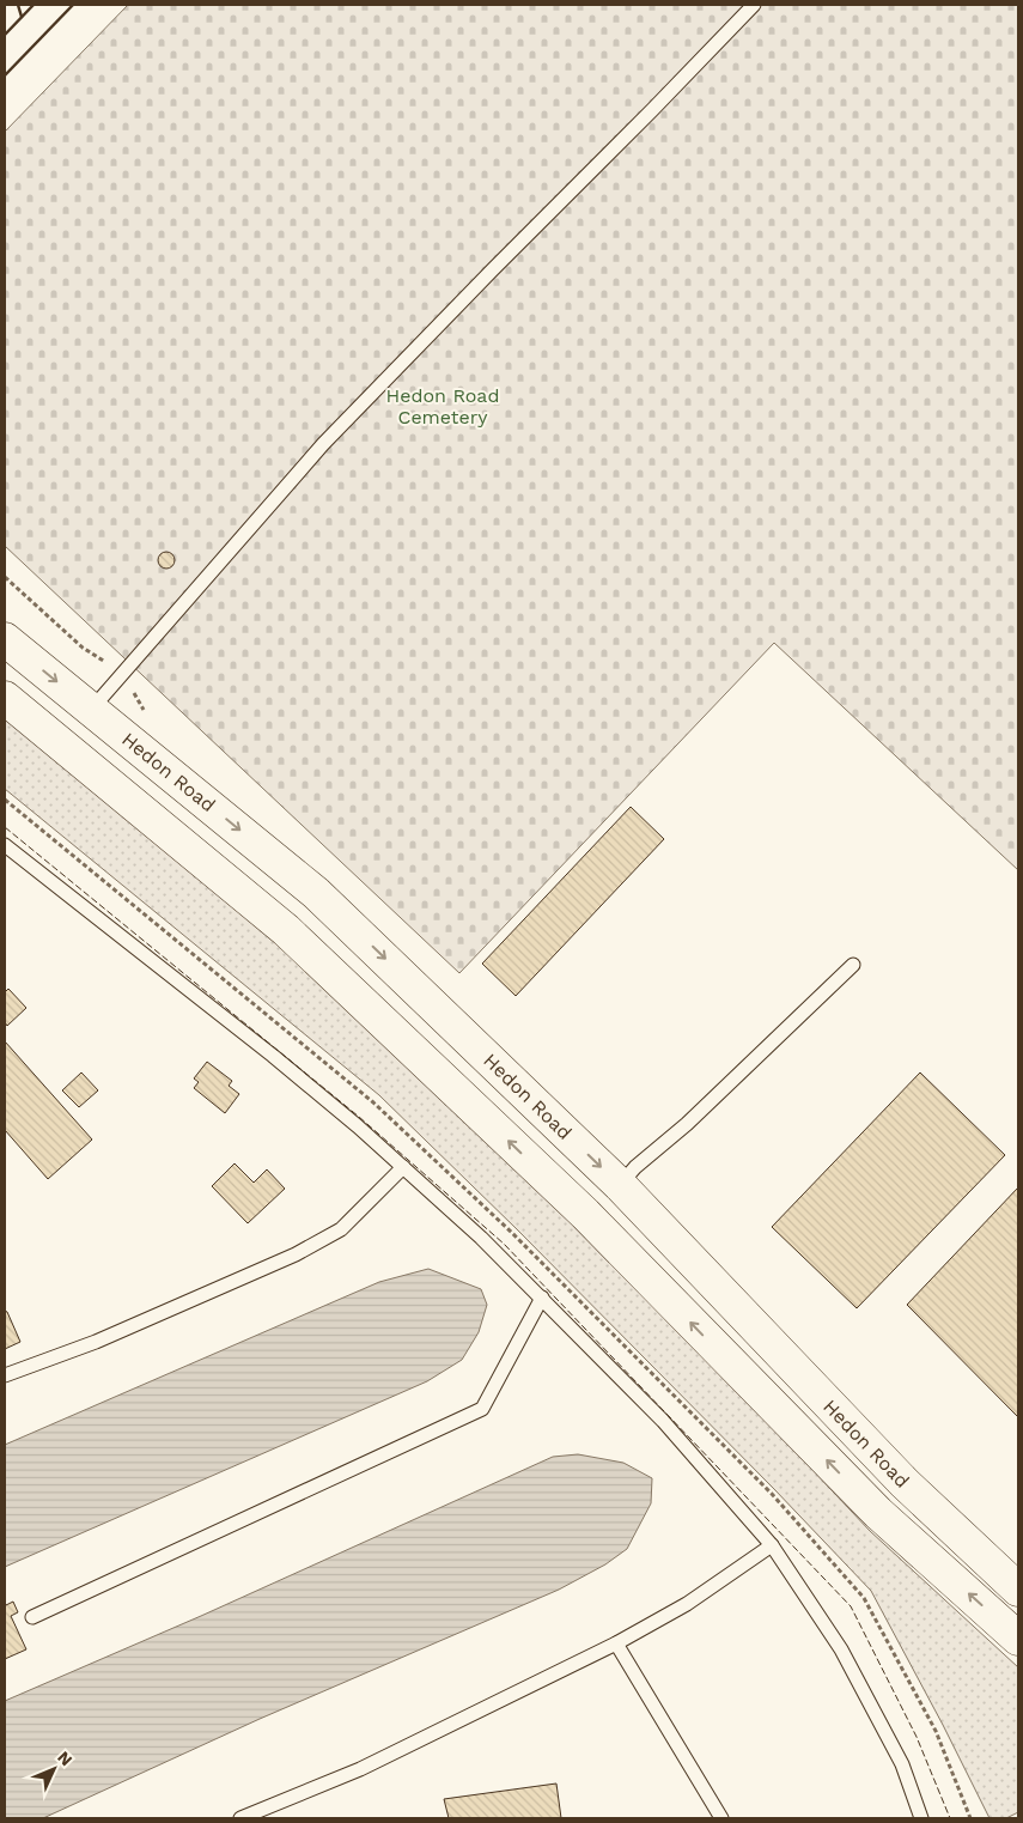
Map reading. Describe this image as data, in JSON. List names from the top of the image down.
{
  "streets": {
    "highway": ["Hedon Road"]
  },
  "parks": ["Hedon Road Cemetery"],
  "north": "top right"
}
